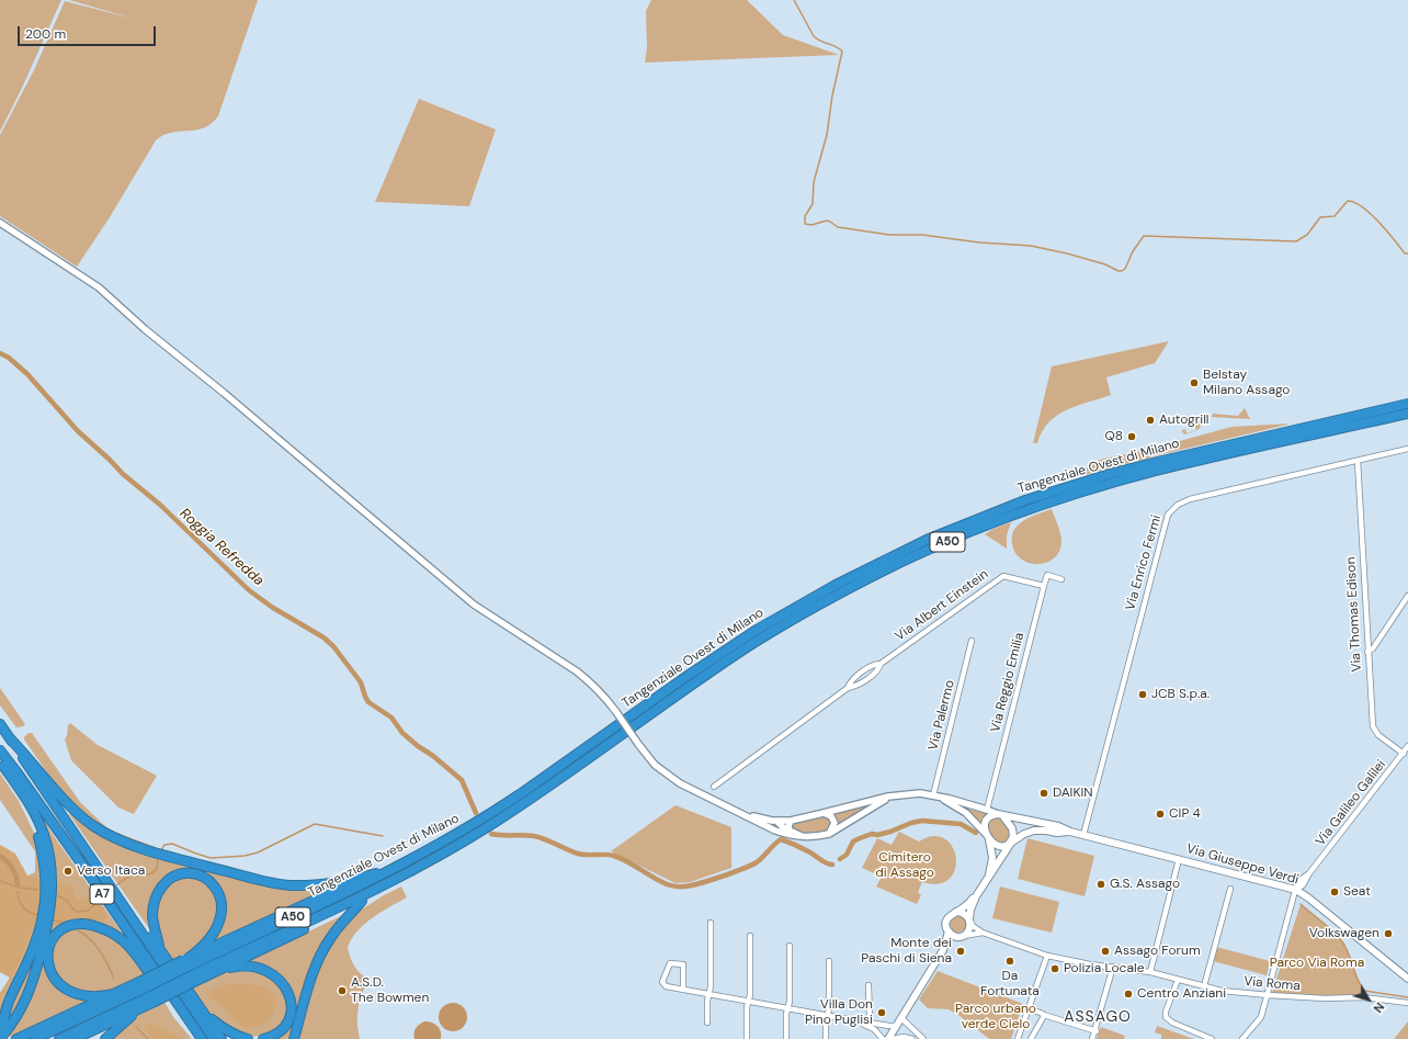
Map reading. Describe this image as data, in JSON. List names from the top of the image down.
{
  "streets": {
    "highway": ["Tangenziale Ovest di Milano", "A50", "A7"],
    "main road": ["Via Giuseppe Verdi"],
    "street": [
      "Via Enrico Fermi",
      "Via Albert Einstein",
      "Via Thomas Edison",
      "Via Reggio Emilia",
      "Via Palermo",
      "Via Galileo Galilei",
      "Via Roma"
    ]
  },
  "crossings": [
    ["Via Enrico Fermi", "Via Thomas Edison"],
    ["Via Enrico Fermi", "Via Giuseppe Verdi"],
    ["Via Albert Einstein", "Via Reggio Emilia"],
    ["Via Thomas Edison", "Via Galileo Galilei"],
    ["Via Galileo Galilei", "Via Giuseppe Verdi"]
  ],
  "districts": ["ASSAGO"],
  "water": ["Roggia Refredda"],
  "parks": ["Cimitero di Assago", "Parco Via Roma", "Parco urbano verde Cielo"],
  "places": [
    "Belstay Milano Assago",
    "Autogrill",
    "Q8",
    "JCB S.p.a.",
    "DAIKIN",
    "CIP 4",
    "Verso Itaca",
    "G.S. Assago",
    "Seat",
    "Volkswagen",
    "Monte dei Paschi di Siena",
    "Assago Forum",
    "Da Fortunata",
    "Polizia Locale",
    "A.S.D. The Bowmen",
    "Centro Anziani",
    "Villa Don Pino Puglisi"
  ],
  "scale_bar": "200 m",
  "north": "bottom right"
}
